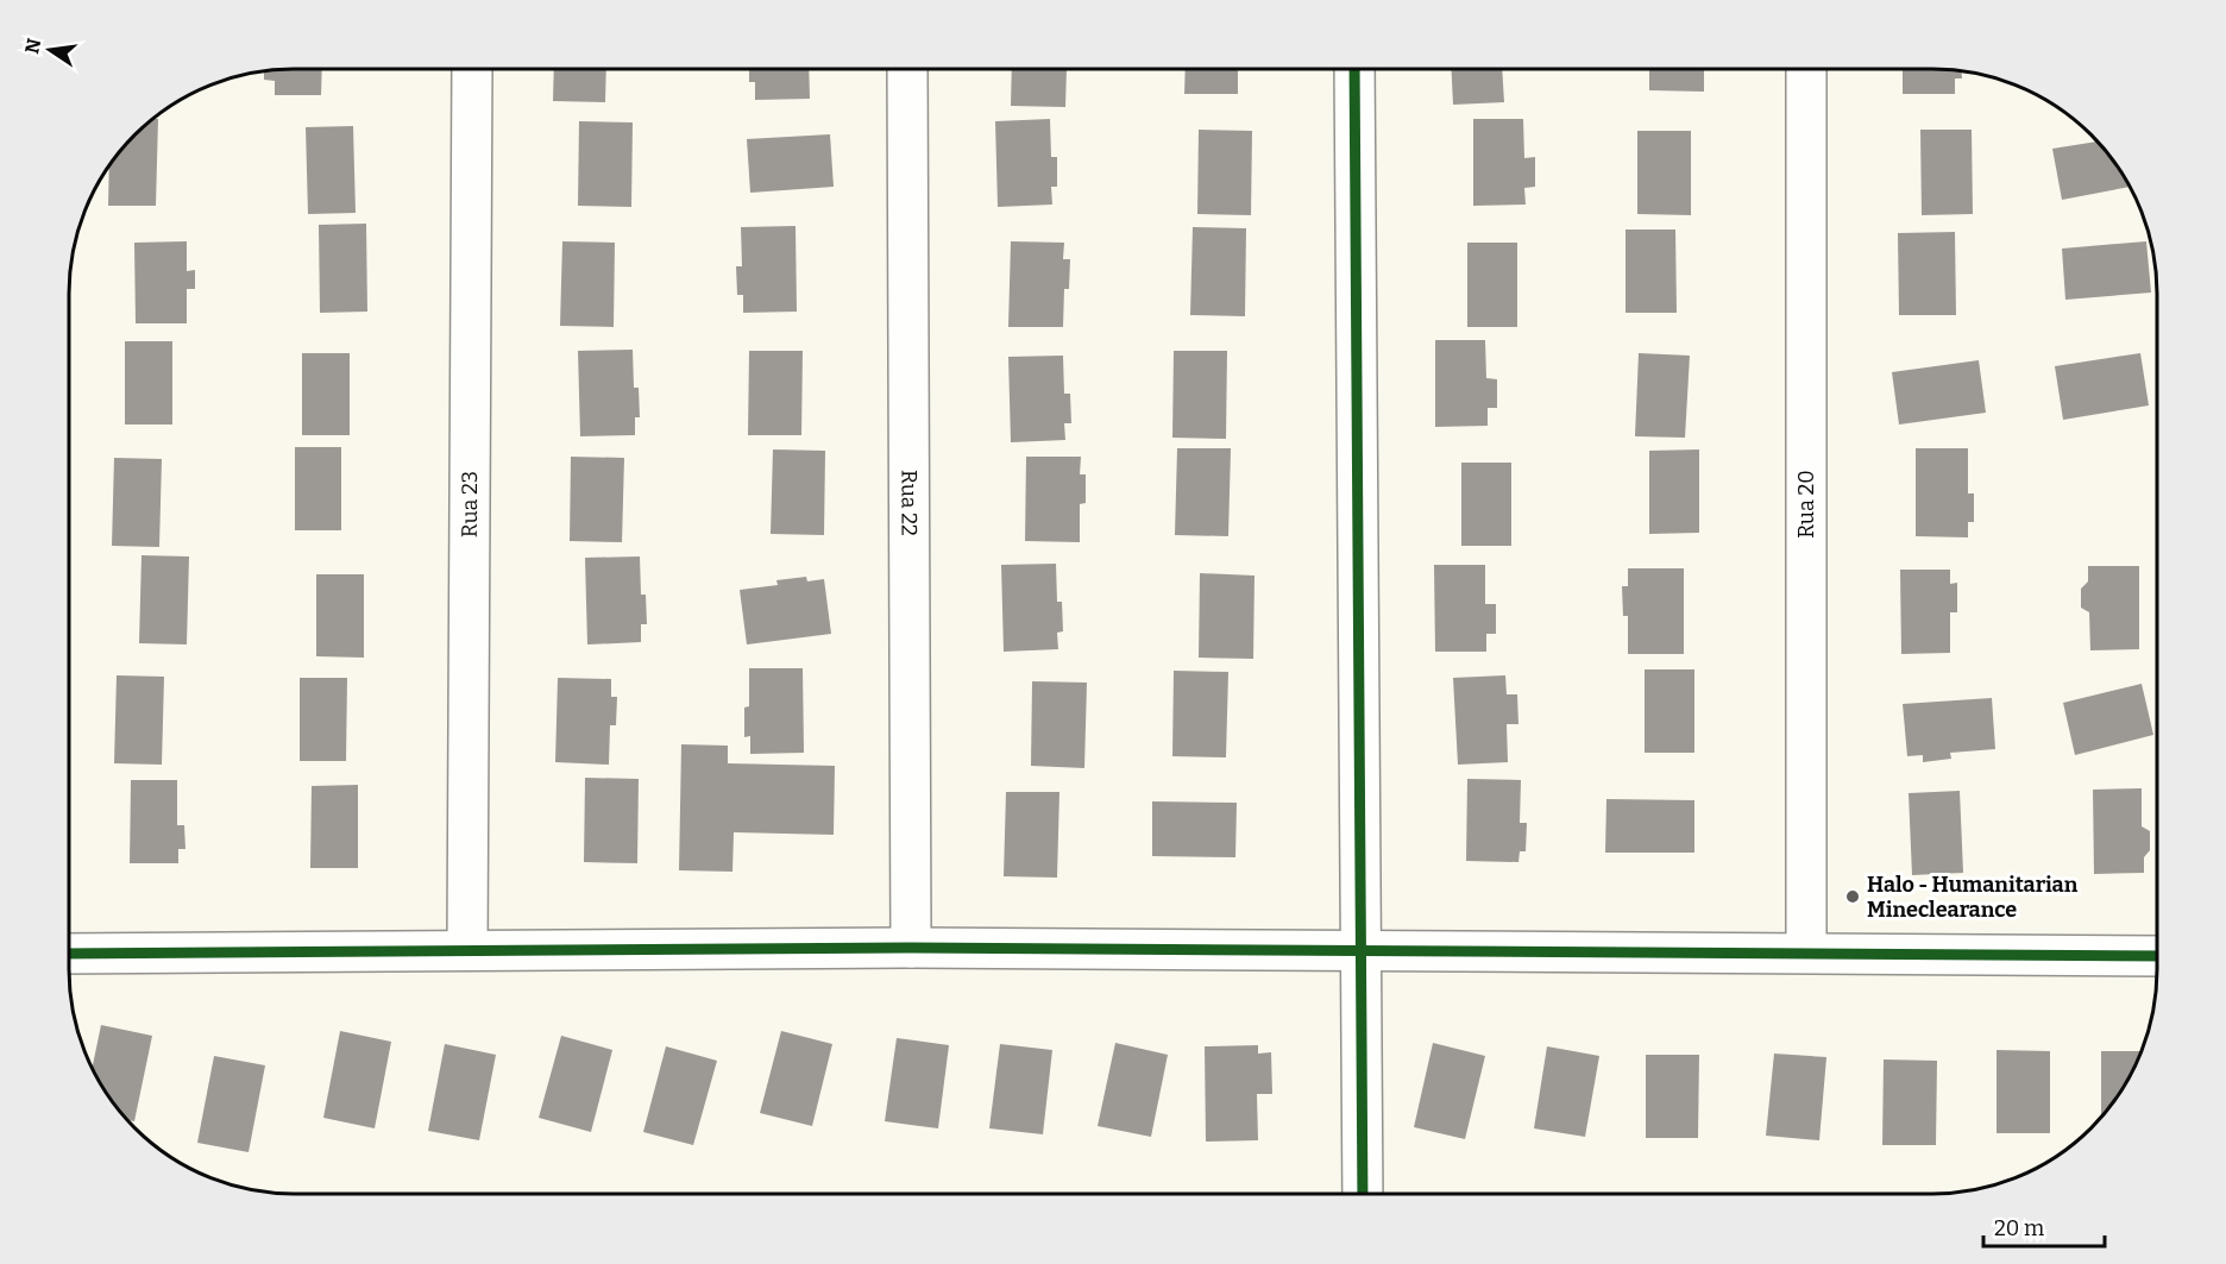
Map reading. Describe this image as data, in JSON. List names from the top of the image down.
{
  "streets": {
    "street": ["Rua 22", "Rua 23", "Rua 20"]
  },
  "places": ["Halo - Humanitarian Mineclearance"],
  "scale_bar": "20 m",
  "north": "left"
}
